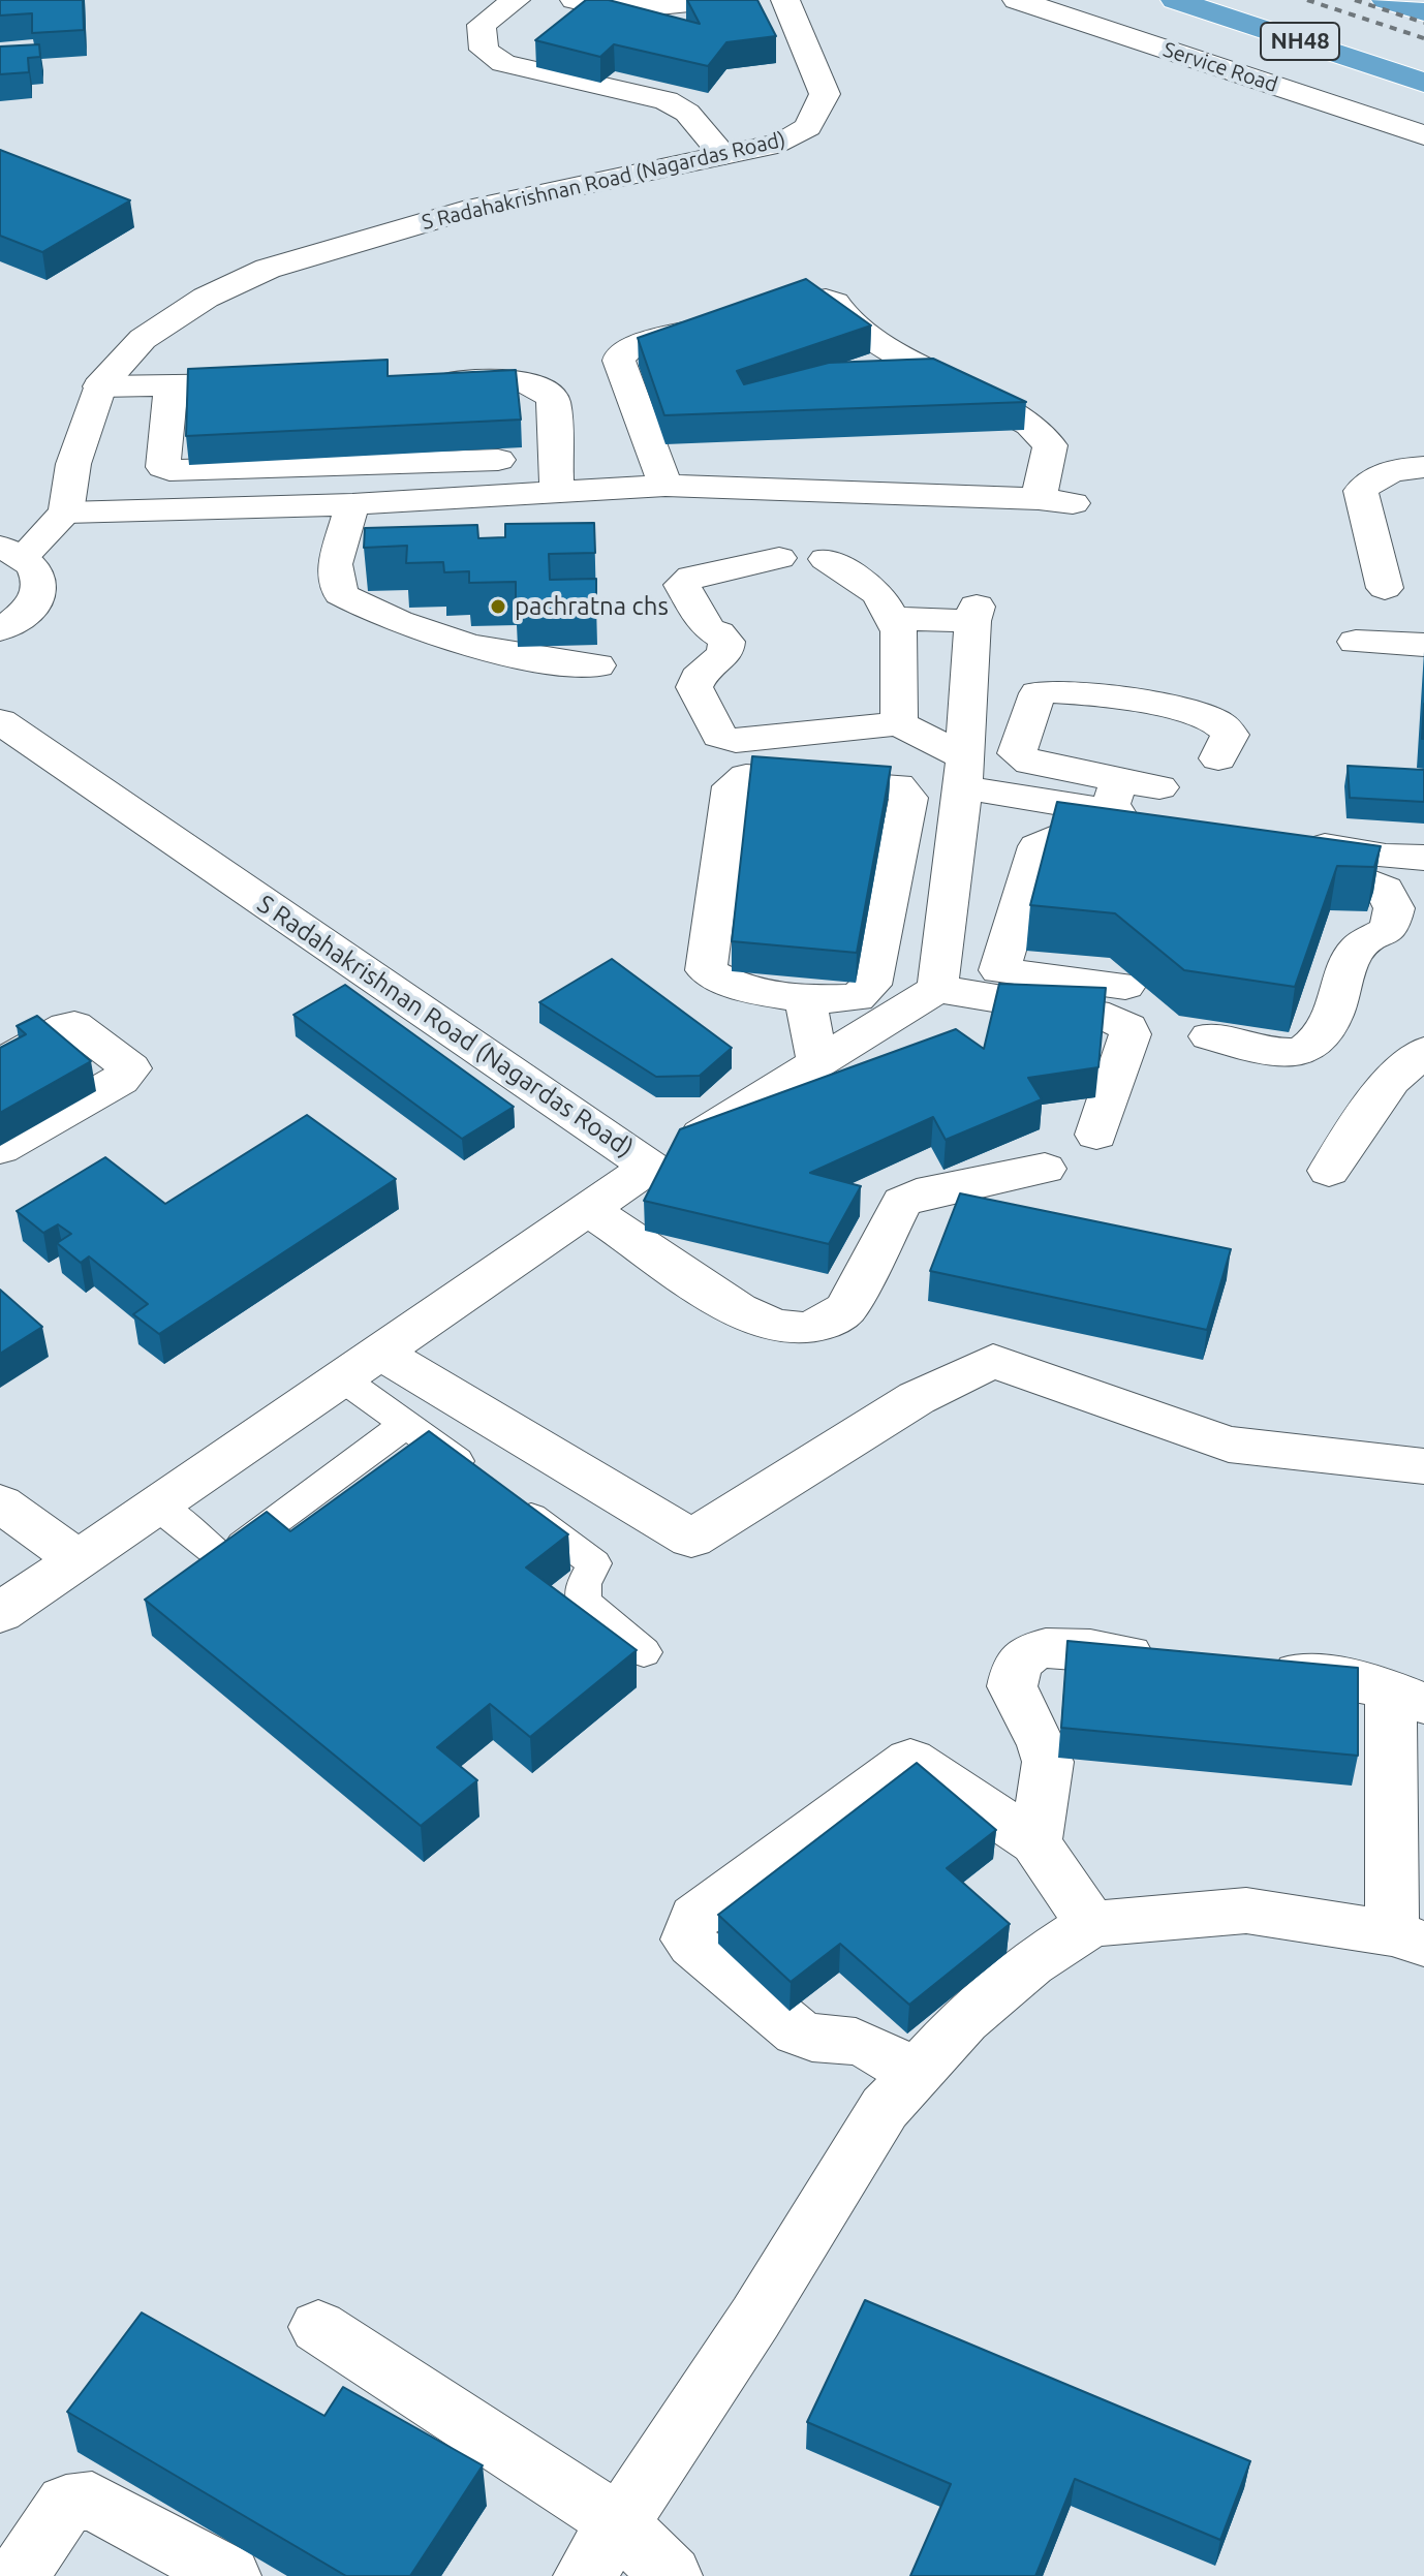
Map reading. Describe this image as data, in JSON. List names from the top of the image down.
{
  "streets": {
    "highway": ["NH48"],
    "street": ["Service Road", "S Radahakrishnan Road (Nagardas Road)"]
  },
  "places": ["pachratna chs"]
}
